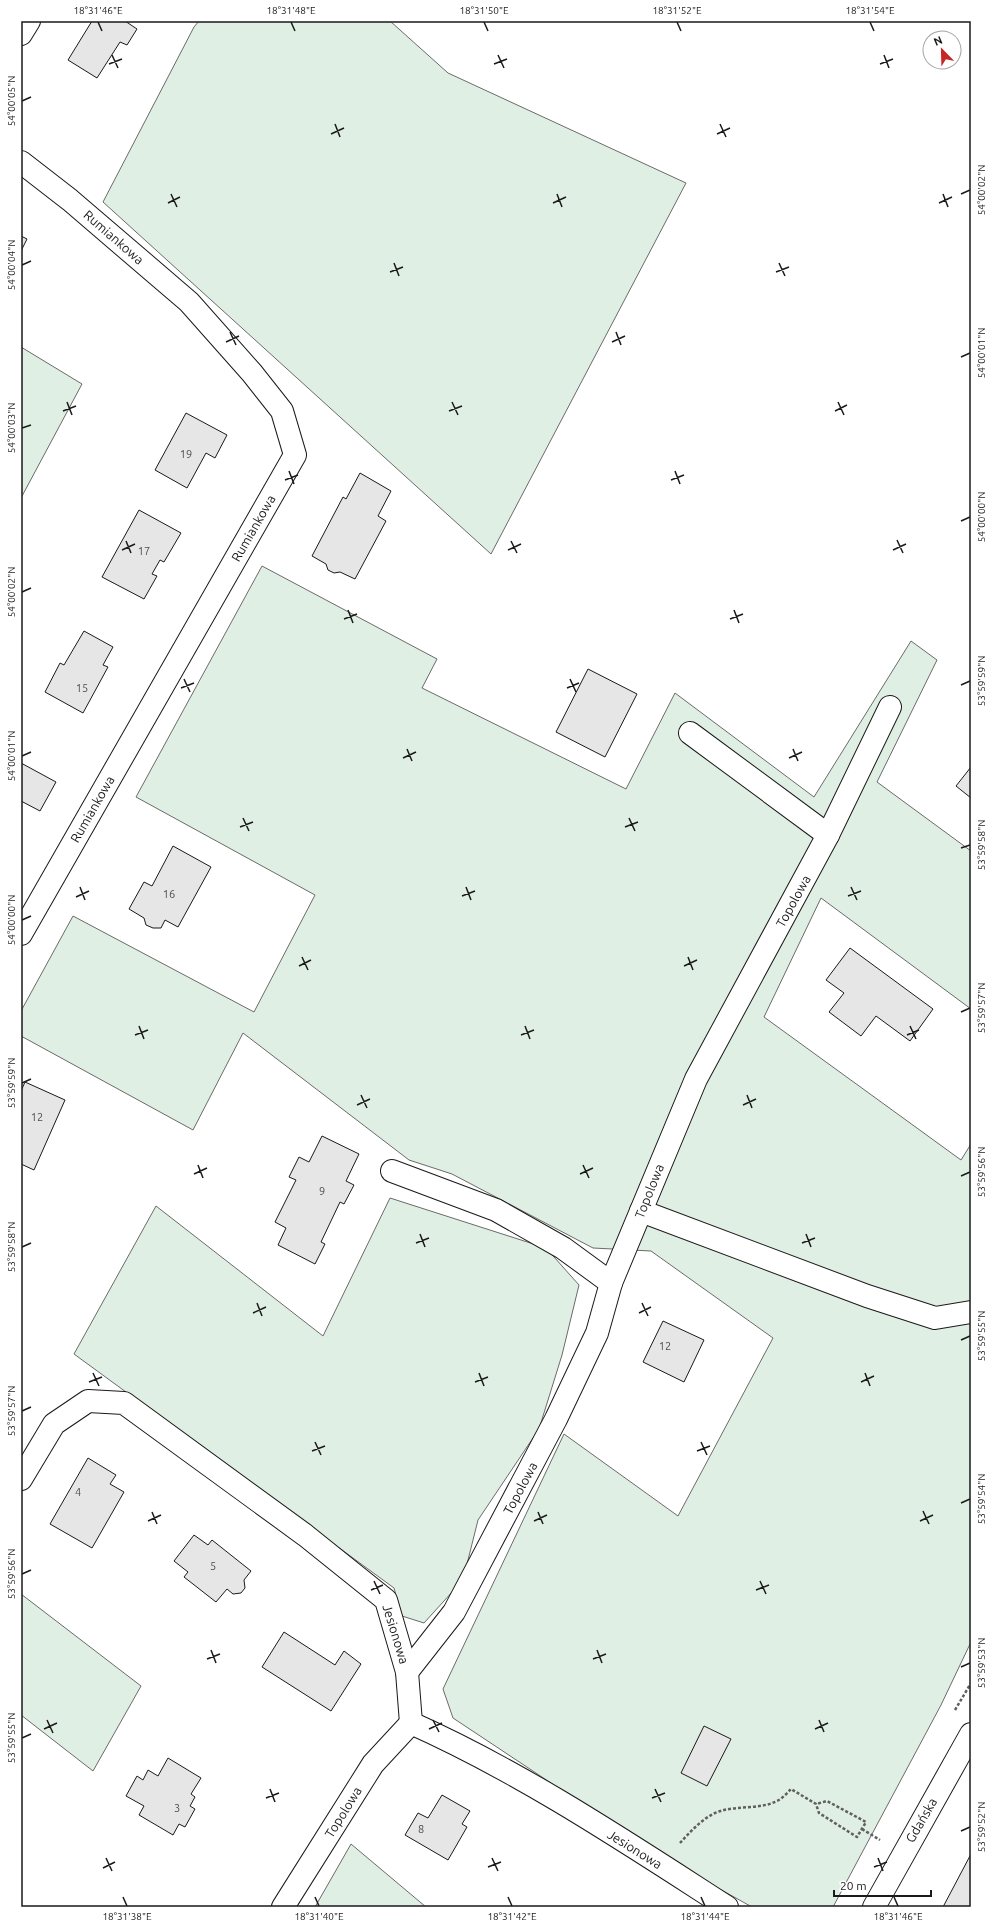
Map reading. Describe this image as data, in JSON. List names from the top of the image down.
{
  "streets": {
    "street": [
      "Rumiankowa",
      "Topolowa",
      "Jesionowa",
      "Gdańska"
    ]
  },
  "crossings": [
    ["Topolowa", "Jesionowa"]
  ],
  "house_numbers": [
    "19",
    "17",
    "15",
    "16",
    "12",
    "9",
    "12",
    "4",
    "5",
    "3",
    "8"
  ],
  "scale_bar": "20 m",
  "north": "top left",
  "coordinates": [
    "18°31'46\"E",
    "18°31'48\"E",
    "18°31'50\"E",
    "18°31'52\"E",
    "18°31'54\"E",
    "54°00'05\"N",
    "54°00'02\"N",
    "54°00'04\"N",
    "54°00'01\"N",
    "54°00'03\"N",
    "54°00'00\"N",
    "53°59'59\"N",
    "53°59'58\"N",
    "53°59'57\"N",
    "53°59'56\"N",
    "53°59'55\"N",
    "53°59'54\"N",
    "53°59'53\"N",
    "53°59'52\"N",
    "18°31'38\"E",
    "18°31'40\"E",
    "18°31'42\"E",
    "18°31'44\"E"
  ]
}
